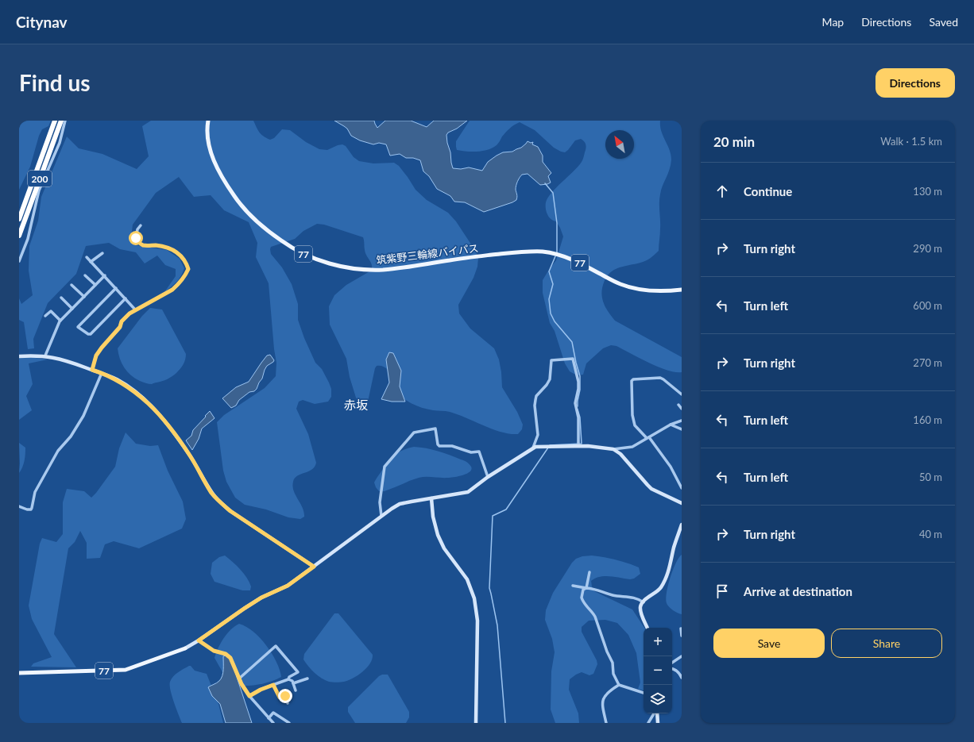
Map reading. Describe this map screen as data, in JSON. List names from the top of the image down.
{
  "streets": {
    "highway": ["200"],
    "main road": ["77", "筑紫野三輪線バイパス"]
  },
  "districts": ["赤坂"],
  "north": "top left",
  "page": {
    "header": "Citynav",
    "nav": ["Map", "Directions", "Saved"],
    "buttons": [
      "Directions",
      ["Save", "Share"]
    ],
    "title": "Find us",
    "heading": ["20 min", "Walk · 1.5 km"],
    "list": [
      ["Continue", "130 m"],
      ["Turn right", "290 m"],
      ["Turn left", "600 m"],
      ["Turn right", "270 m"],
      ["Turn left", "160 m"],
      ["Turn left", "50 m"],
      ["Turn right", "40 m"],
      "Arrive at destination"
    ],
    "map_buttons": ["+", "−"]
  }
}
